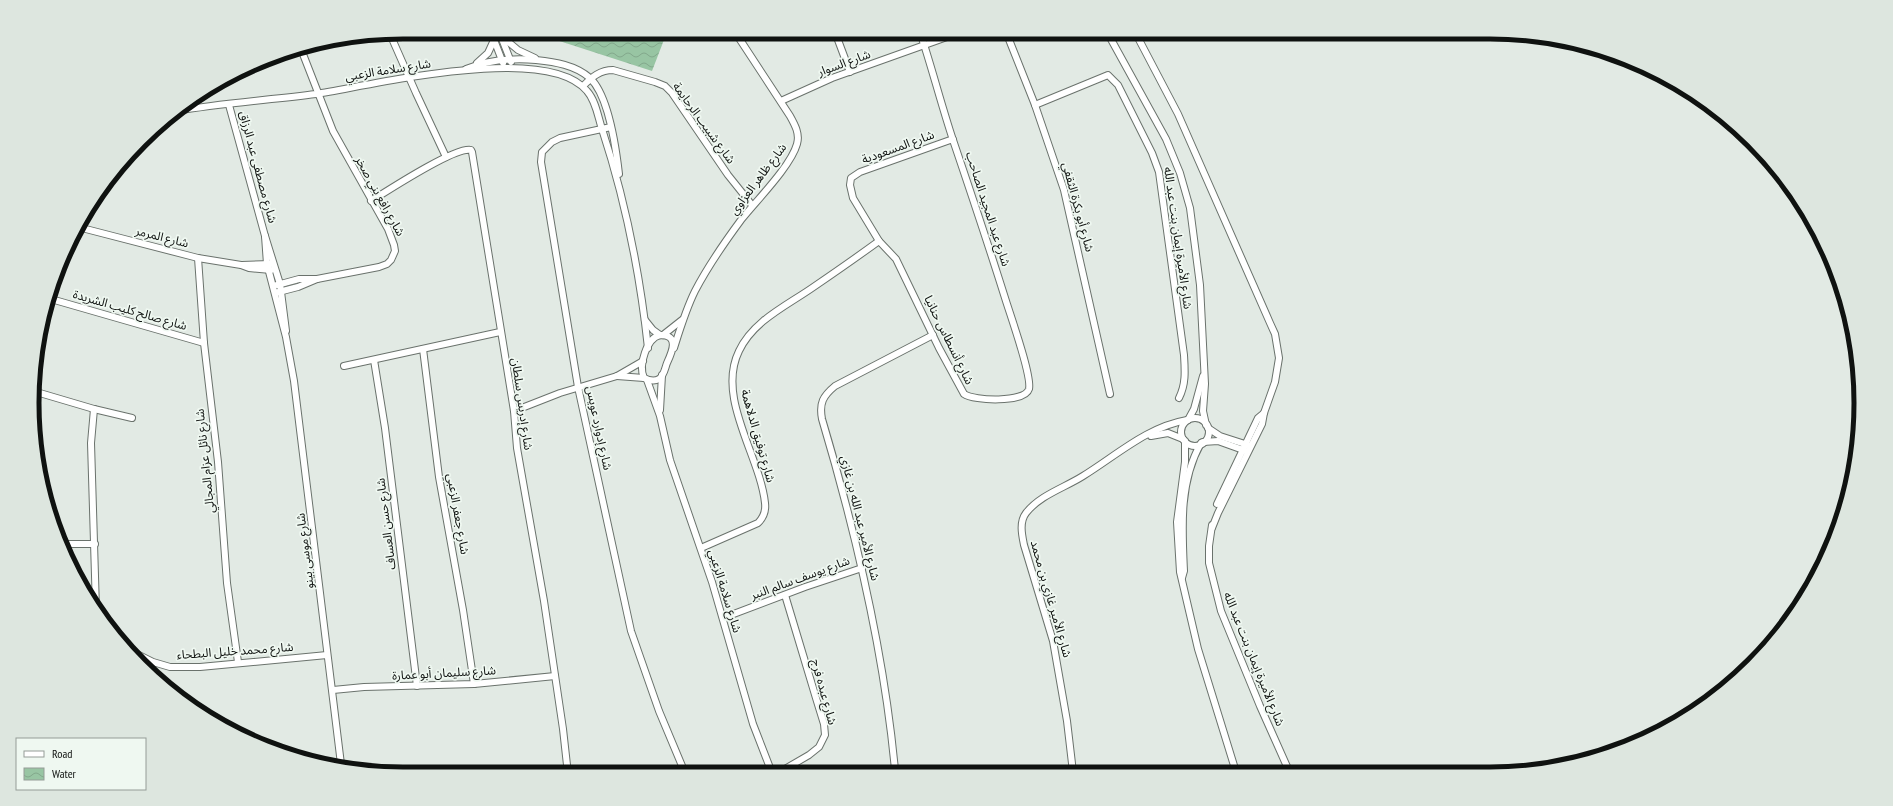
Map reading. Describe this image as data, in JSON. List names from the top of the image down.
{
  "streets": {
    "street": [
      "شارع السوار",
      "شارع سلامة الزعبي",
      "شارع شبيب الرحايمة",
      "شارع المسعودية",
      "شارع مصطفى عبد الرزاق",
      "شارع ظاهر العزاوي",
      "شارع رافع بني صخر",
      "شارع أبو بكرة الثقفي",
      "شارع عبد المجيد الصاحب",
      "شارع المرمر",
      "شارع الأميرة إيمان بنت عبد الله",
      "شارع صالح كليب الشريدة",
      "شارع أنسطاس حنانيا",
      "شارع إدريس سلطان",
      "شارع إدوارد عويس",
      "شارع توفيق الدلاهمة",
      "شارع نائل عزام المجالي",
      "شارع جعفر الزعبي",
      "شارع الأمير عبد الله بن غازي",
      "شارع حسن العساف",
      "شارع موسى بينو",
      "شارع يوسف سالم النبر",
      "شارع الأمير غازي بن محمد",
      "شارع محمد خليل البطحاء",
      "شارع سليمان أبو عمارة",
      "شارع عبده فرج"
    ]
  },
  "crossings": [
    ["شارع السوار", "شارع ظاهر العزاوي"],
    ["شارع السوار", "شارع عبد المجيد الصاحب"],
    ["شارع سلامة الزعبي", "شارع شبيب الرحايمة"],
    ["شارع سلامة الزعبي", "شارع ظاهر العزاوي"],
    ["شارع سلامة الزعبي", "شارع رافع بني صخر"],
    ["شارع سلامة الزعبي", "شارع إدوارد عويس"],
    ["شارع سلامة الزعبي", "شارع توفيق الدلاهمة"],
    ["شارع سلامة الزعبي", "شارع يوسف سالم النبر"],
    ["شارع شبيب الرحايمة", "شارع ظاهر العزاوي"],
    ["شارع المسعودية", "شارع عبد المجيد الصاحب"],
    ["شارع المسعودية", "شارع أنسطاس حنانيا"],
    ["شارع المسعودية", "شارع توفيق الدلاهمة"],
    ["شارع مصطفى عبد الرزاق", "شارع رافع بني صخر"],
    ["شارع مصطفى عبد الرزاق", "شارع المرمر"],
    ["شارع مصطفى عبد الرزاق", "شارع موسى بينو"],
    ["شارع رافع بني صخر", "شارع إدريس سلطان"],
    ["شارع رافع بني صخر", "شارع موسى بينو"],
    ["شارع أبو بكرة الثقفي", "شارع الأميرة إيمان بنت عبد الله"],
    ["شارع عبد المجيد الصاحب", "شارع أنسطاس حنانيا"],
    ["شارع المرمر", "شارع نائل عزام المجالي"],
    ["شارع صالح كليب الشريدة", "شارع نائل عزام المجالي"],
    ["شارع أنسطاس حنانيا", "شارع توفيق الدلاهمة"],
    ["شارع أنسطاس حنانيا", "شارع الأمير عبد الله بن غازي"],
    ["شارع إدريس سلطان", "شارع سليمان أبو عمارة"],
    ["شارع نائل عزام المجالي", "شارع محمد خليل البطحاء"],
    ["شارع جعفر الزعبي", "شارع سليمان أبو عمارة"],
    ["شارع الأمير عبد الله بن غازي", "شارع يوسف سالم النبر"],
    ["شارع حسن العساف", "شارع سليمان أبو عمارة"],
    ["شارع موسى بينو", "شارع محمد خليل البطحاء"],
    ["شارع موسى بينو", "شارع سليمان أبو عمارة"],
    ["شارع يوسف سالم النبر", "شارع عبده فرج"]
  ],
  "legend": ["Road", "Water"]
}
